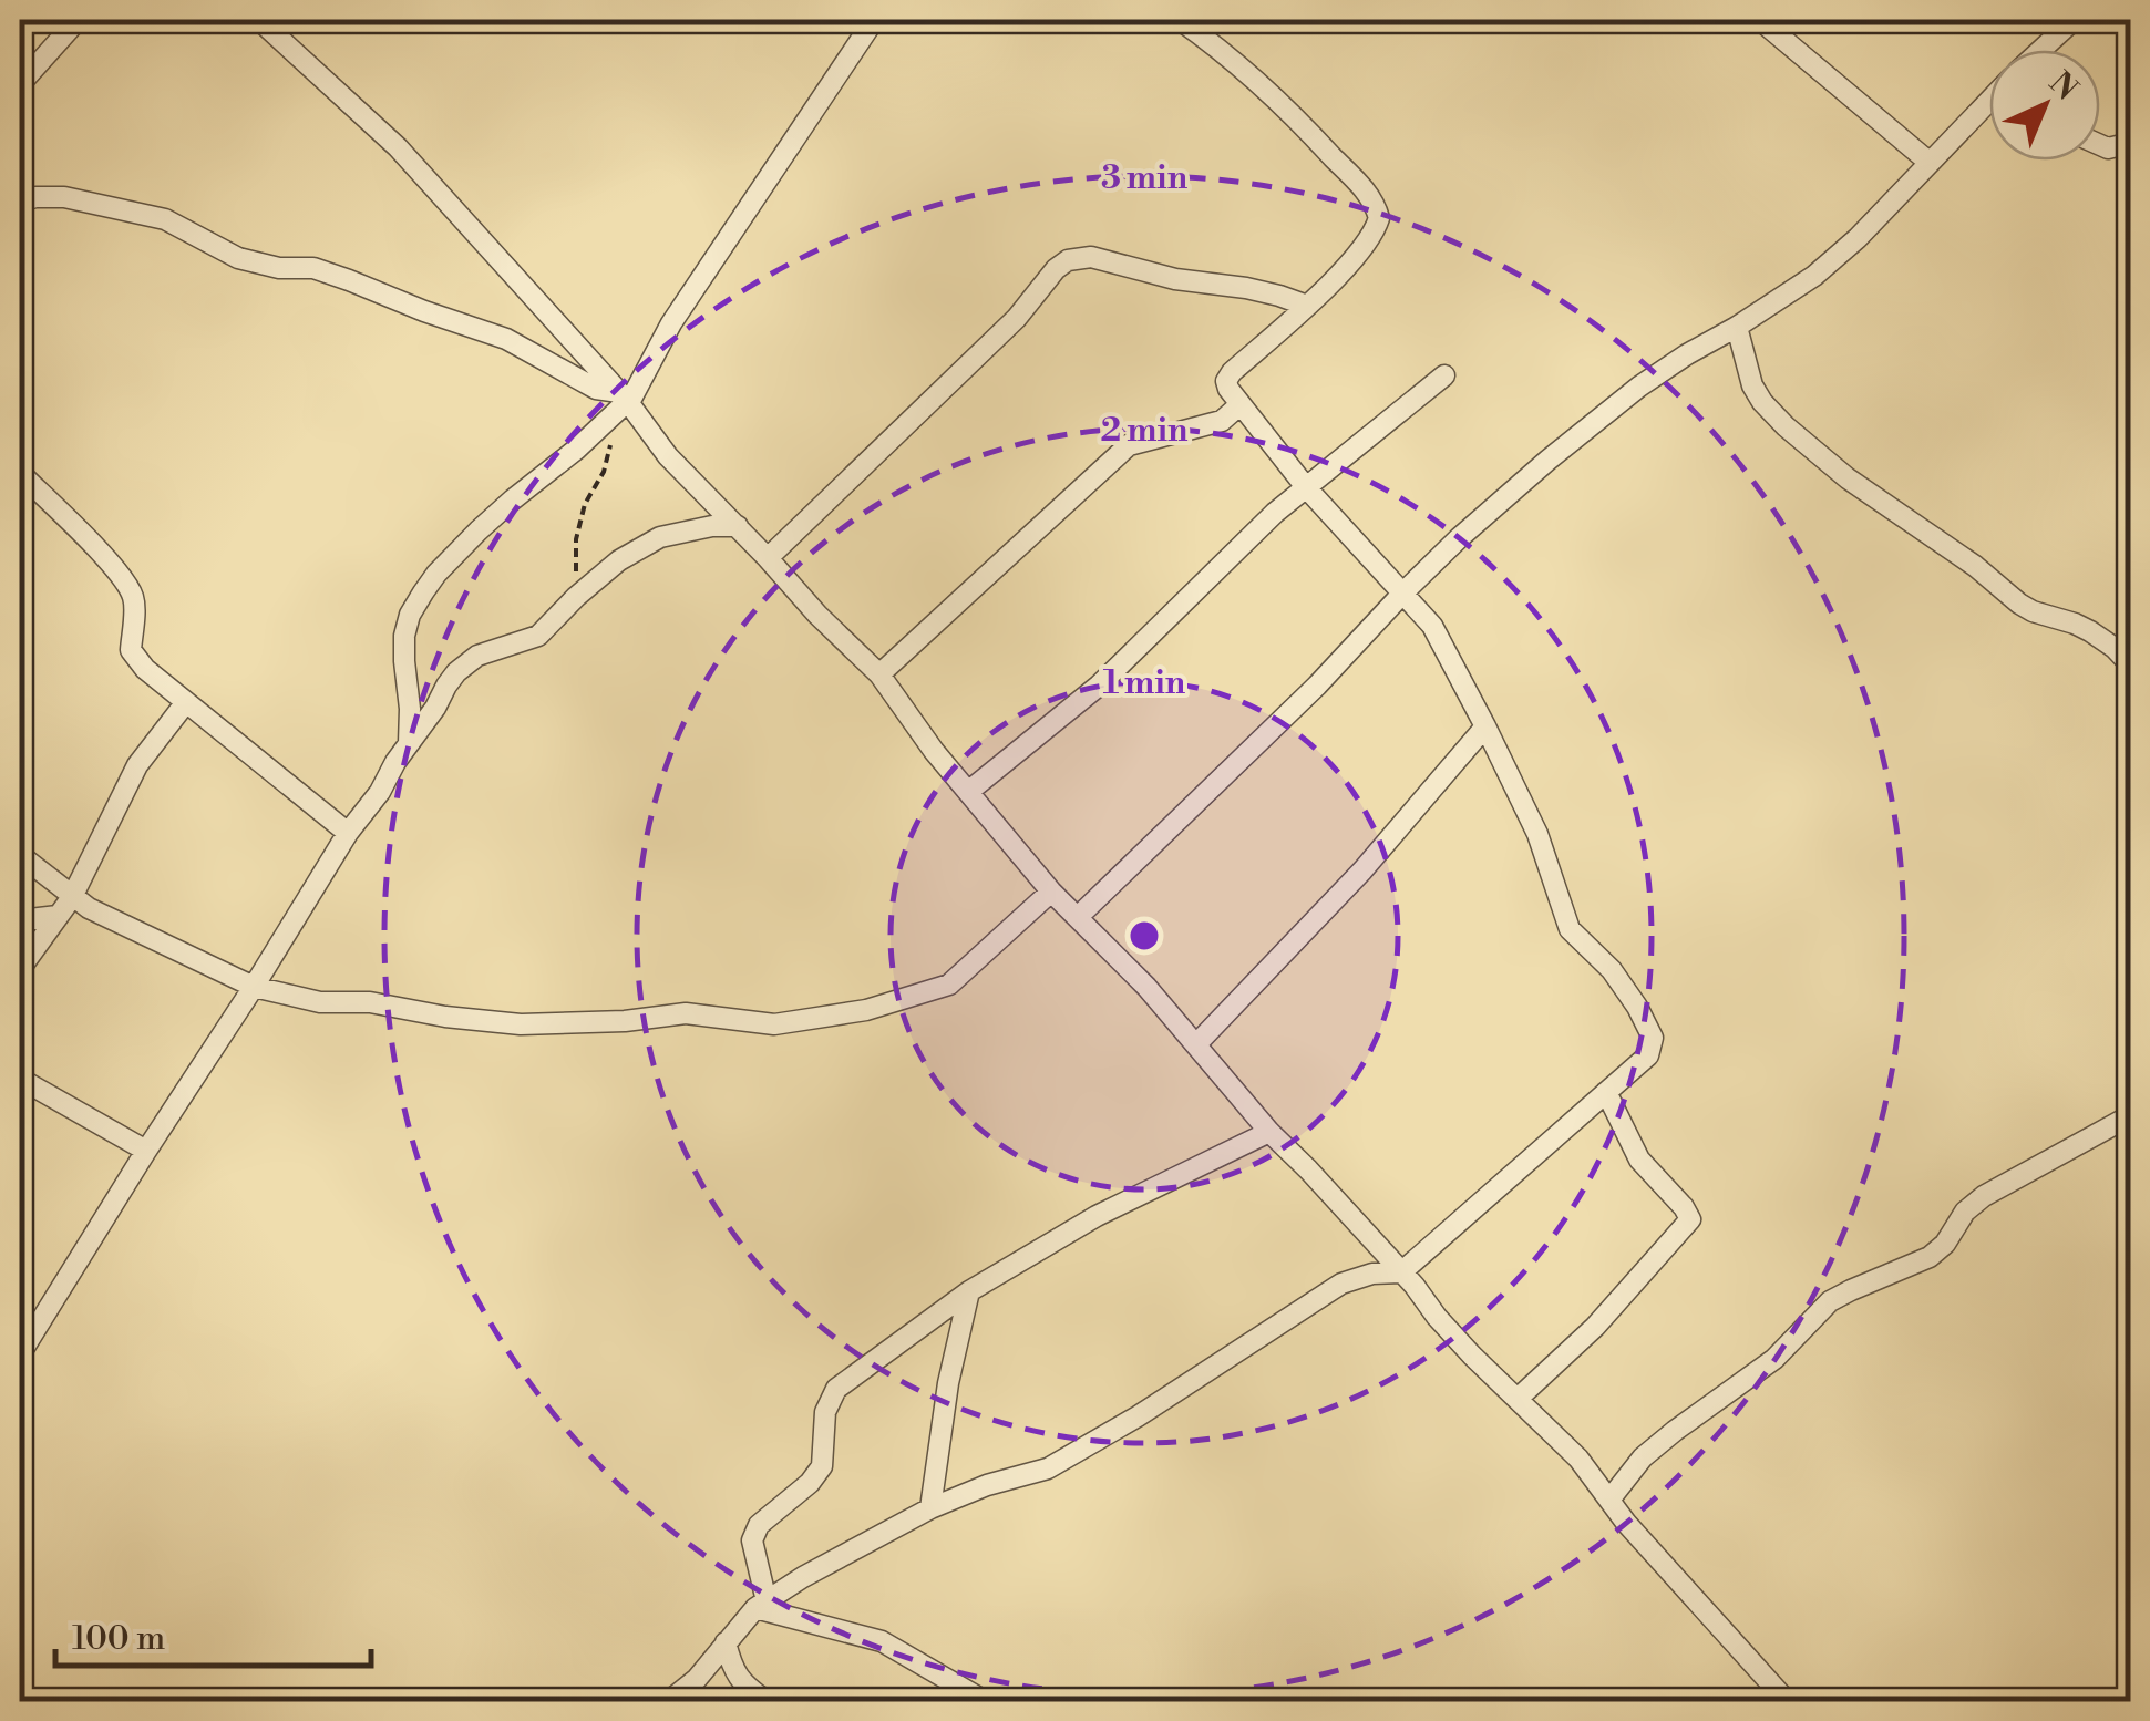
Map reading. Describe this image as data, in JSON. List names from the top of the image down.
{
  "scale_bar": "100 m",
  "north": "top right",
  "rings": ["3 min", "2 min", "1 min"]
}
